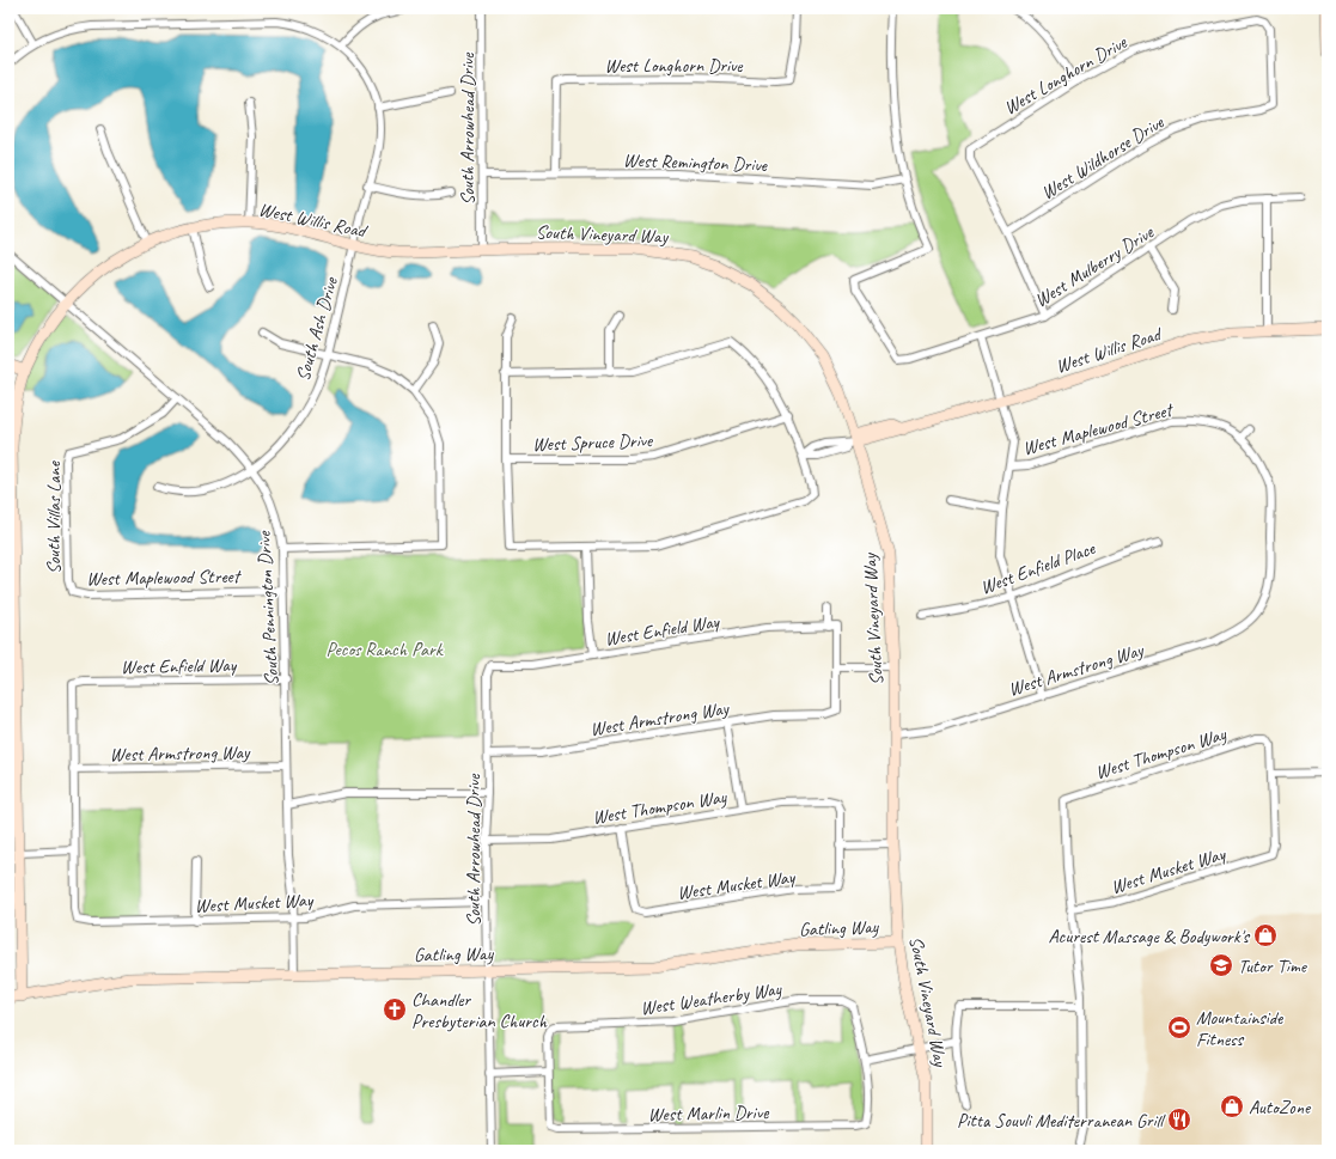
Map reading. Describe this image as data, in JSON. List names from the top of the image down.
{
  "streets": {
    "street": [
      "West Longhorn Drive",
      "South Arrowhead Drive",
      "West Wildhorse Drive",
      "West Remington Drive",
      "West Willis Road",
      "South Vineyard Way",
      "West Mulberry Drive",
      "South Ash Drive",
      "West Maplewood Street",
      "West Spruce Drive",
      "South Villas Lane",
      "West Enfield Place",
      "South Pennington Drive",
      "West Enfield Way",
      "West Armstrong Way",
      "West Thompson Way",
      "West Musket Way",
      "Gatling Way",
      "West Weatherby Way",
      "West Marlin Drive"
    ]
  },
  "crossings": [
    ["West Longhorn Drive", "West Wildhorse Drive"],
    ["West Longhorn Drive", "West Remington Drive"],
    ["South Arrowhead Drive", "West Remington Drive"],
    ["South Arrowhead Drive", "West Willis Road"],
    ["South Arrowhead Drive", "South Vineyard Way"],
    ["South Arrowhead Drive", "West Enfield Way"],
    ["South Arrowhead Drive", "West Armstrong Way"],
    ["South Arrowhead Drive", "West Thompson Way"],
    ["South Arrowhead Drive", "West Musket Way"],
    ["South Arrowhead Drive", "Gatling Way"],
    ["West Remington Drive", "West Mulberry Drive"],
    ["West Willis Road", "South Vineyard Way"],
    ["West Willis Road", "South Ash Drive"],
    ["West Willis Road", "South Pennington Drive"],
    ["West Willis Road", "Gatling Way"],
    ["South Vineyard Way", "West Armstrong Way"],
    ["South Vineyard Way", "Gatling Way"],
    ["South Ash Drive", "South Pennington Drive"],
    ["West Maplewood Street", "South Villas Lane"],
    ["West Maplewood Street", "South Pennington Drive"],
    ["West Maplewood Street", "West Armstrong Way"],
    ["South Villas Lane", "South Pennington Drive"],
    ["South Pennington Drive", "West Enfield Way"],
    ["South Pennington Drive", "West Armstrong Way"],
    ["South Pennington Drive", "West Musket Way"],
    ["South Pennington Drive", "Gatling Way"],
    ["West Enfield Way", "West Armstrong Way"],
    ["West Thompson Way", "West Musket Way"],
    ["West Weatherby Way", "West Marlin Drive"]
  ],
  "parks": ["Pecos Ranch Park"],
  "places": {
    "shop": ["Acurest Massage & Bodywork's", "AutoZone"],
    "school or university": ["Tutor Time"],
    "church": ["Chandler Presbyterian Church"],
    "sports": ["Mountainside Fitness"],
    "restaurant": ["Pitta Souvli Mediterranean Grill"]
  }
}
